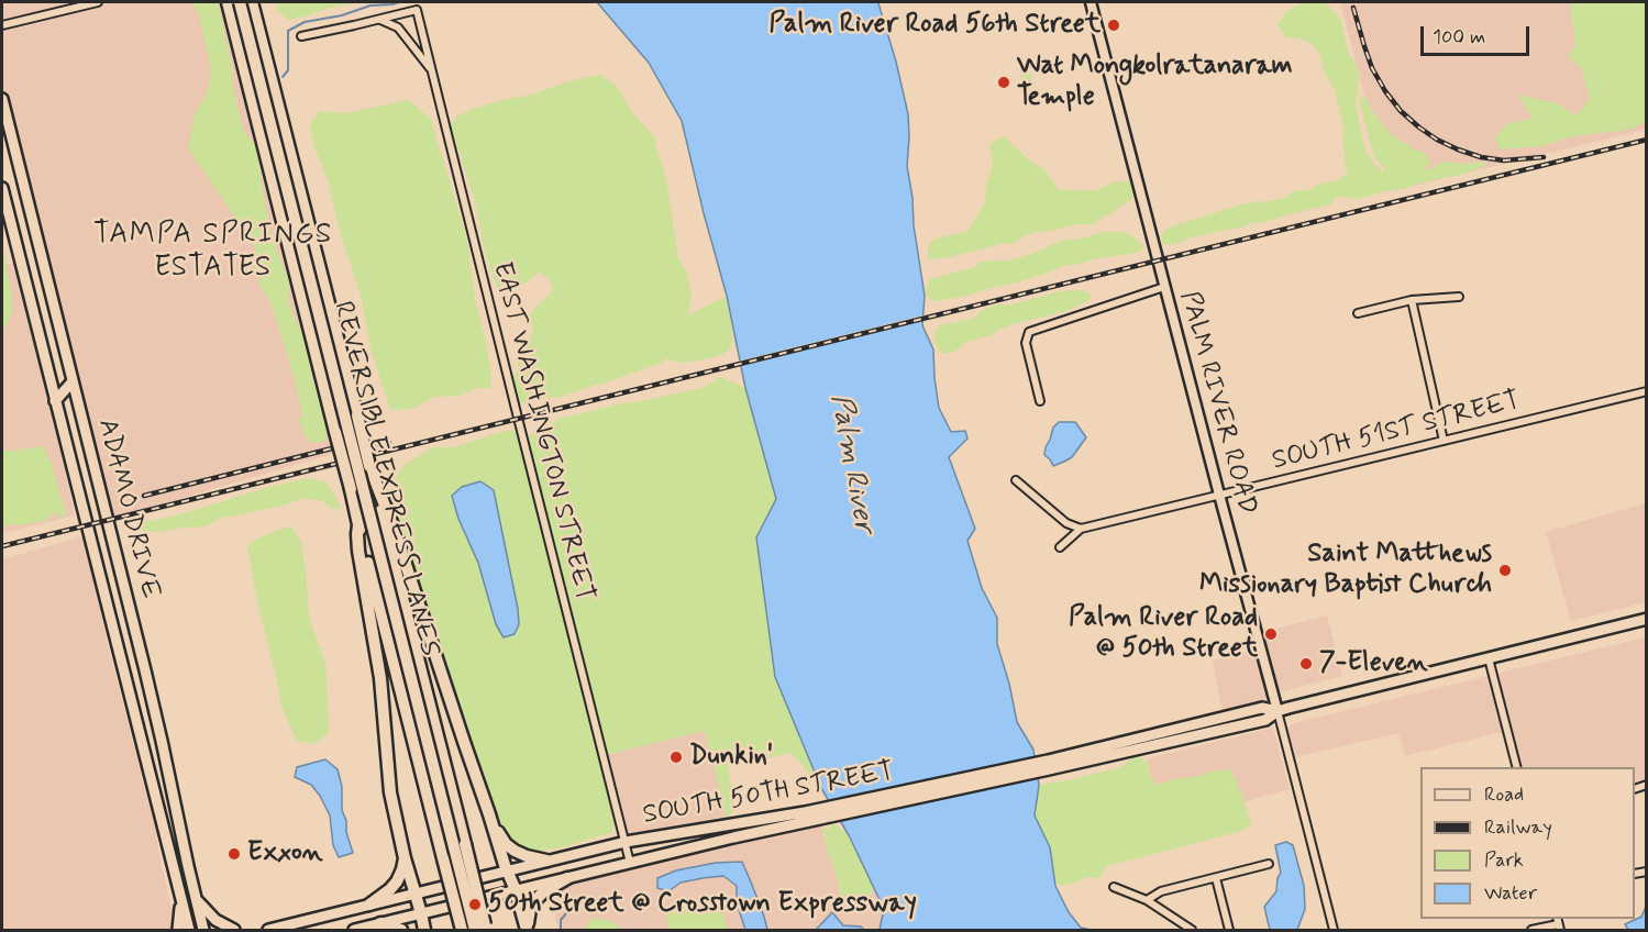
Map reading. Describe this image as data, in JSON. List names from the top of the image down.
{
  "streets": {
    "highway": ["REVERSIBLE EXPRESS LANES"],
    "main road": ["ADAMO DRIVE", "SOUTH 50TH STREET"],
    "street": ["PALM RIVER ROAD", "EAST WASHINGTON STREET", "SOUTH 51ST STREET"]
  },
  "crossings": [
    ["PALM RIVER ROAD", "SOUTH 51ST STREET"],
    ["PALM RIVER ROAD", "SOUTH 50TH STREET"],
    ["EAST WASHINGTON STREET", "SOUTH 50TH STREET"]
  ],
  "districts": ["TAMPA SPRINGS ESTATES"],
  "water": ["Palm River"],
  "places": [
    "Palm River Road 56th Street",
    "Wat Mongkolratanaram Temple",
    "Saint Matthews Missionary Baptist Church",
    "Palm River Road @ 50th Street",
    "7-Eleven",
    "Dunkin'",
    "Exxon",
    "50th Street @ Crosstown Expressway"
  ],
  "legend": [
    "Road",
    "Railway",
    "Park",
    "Water"
  ],
  "scale_bar": "100 m"
}
